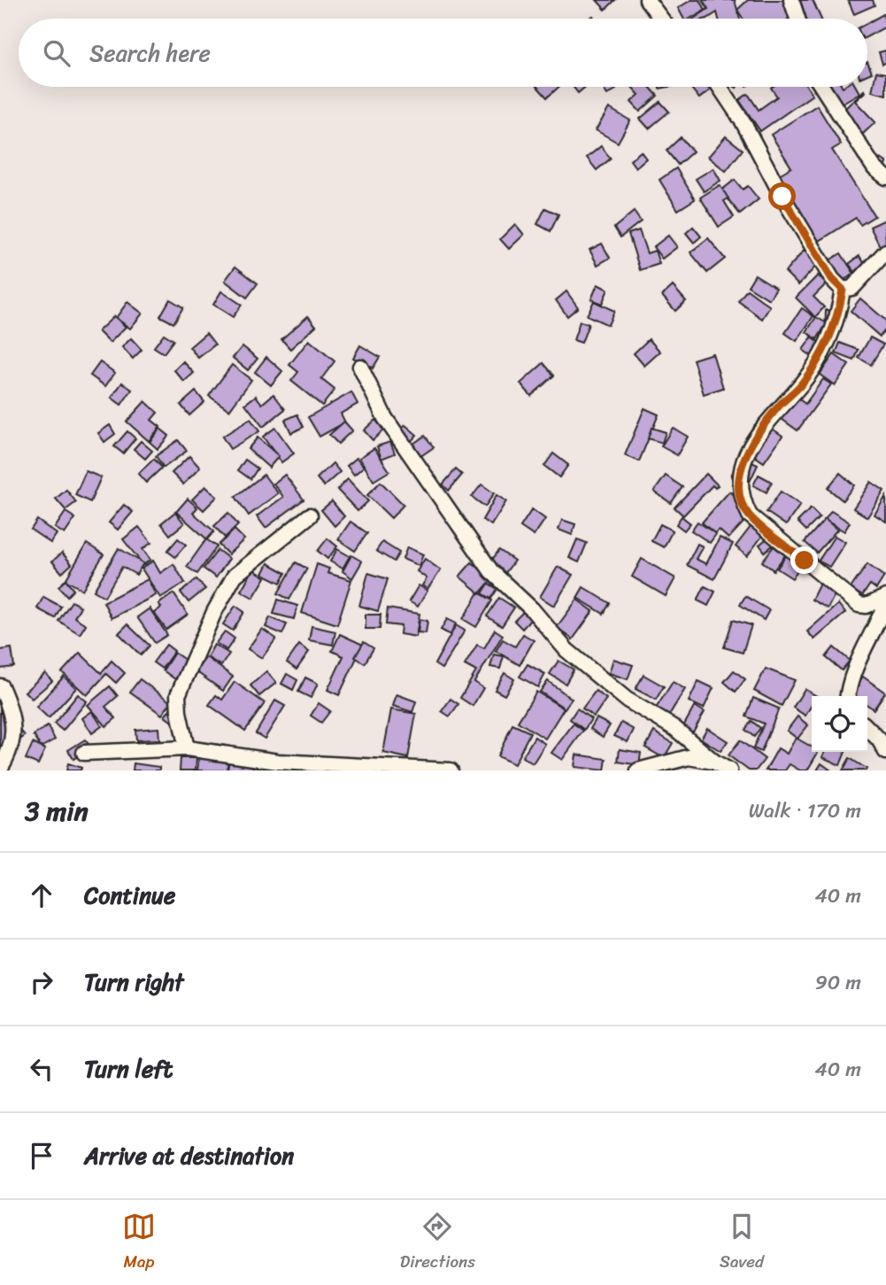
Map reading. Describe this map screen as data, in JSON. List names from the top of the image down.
{
  "page": {
    "search": "Search here",
    "heading": ["3 min", "Walk · 170 m"],
    "list": [
      ["Continue", "40 m"],
      ["Turn right", "90 m"],
      ["Turn left", "40 m"],
      "Arrive at destination"
    ],
    "nav": ["Map", "Directions", "Saved"]
  }
}
